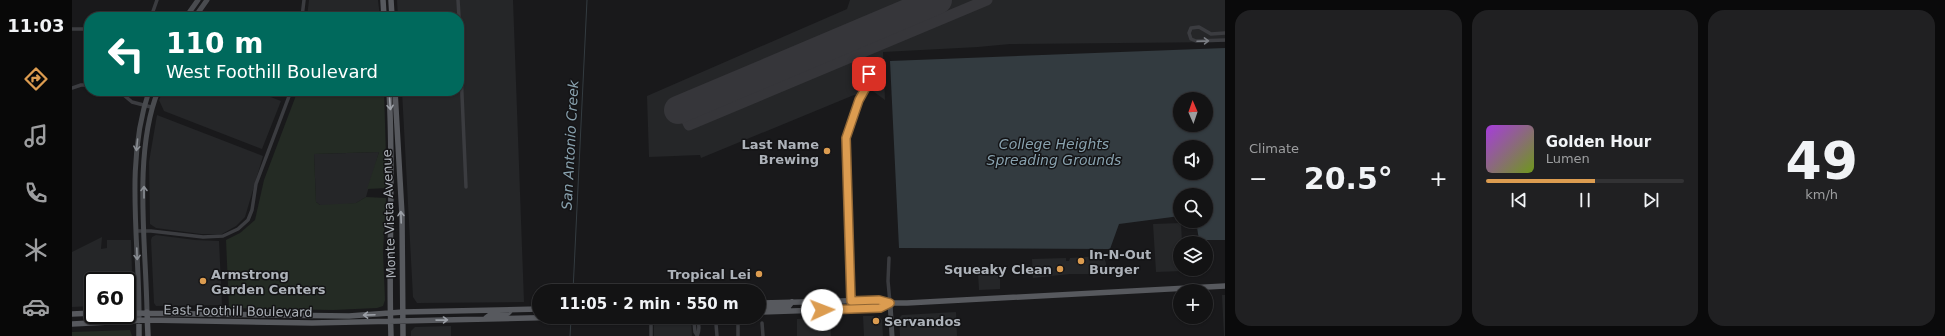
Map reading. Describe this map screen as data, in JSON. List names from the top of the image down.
{
  "streets": {
    "main road": ["Monte Vista Avenue", "East Foothill Boulevard"]
  },
  "crossings": [
    ["Monte Vista Avenue", "East Foothill Boulevard"]
  ],
  "water": ["College Heights Spreading Grounds", "San Antonio Creek"],
  "places": [
    "Last Name Brewing",
    "In-N-Out Burger",
    "Squeaky Clean",
    "Tropical Lei",
    "Armstrong Garden Centers",
    "Servandos"
  ],
  "north": "top",
  "page": {
    "tabs": "11:03",
    "tile": [
      "Climate",
      ["49", "km/h"]
    ],
    "turn": ["110 m", "West Foothill Boulevard"],
    "map_buttons": "+",
    "song": ["Golden Hour", "Lumen"],
    "heat": ["−", "20.5°", "+"],
    "limit": "60",
    "trip": "11:05 · 2 min · 550 m"
  }
}
